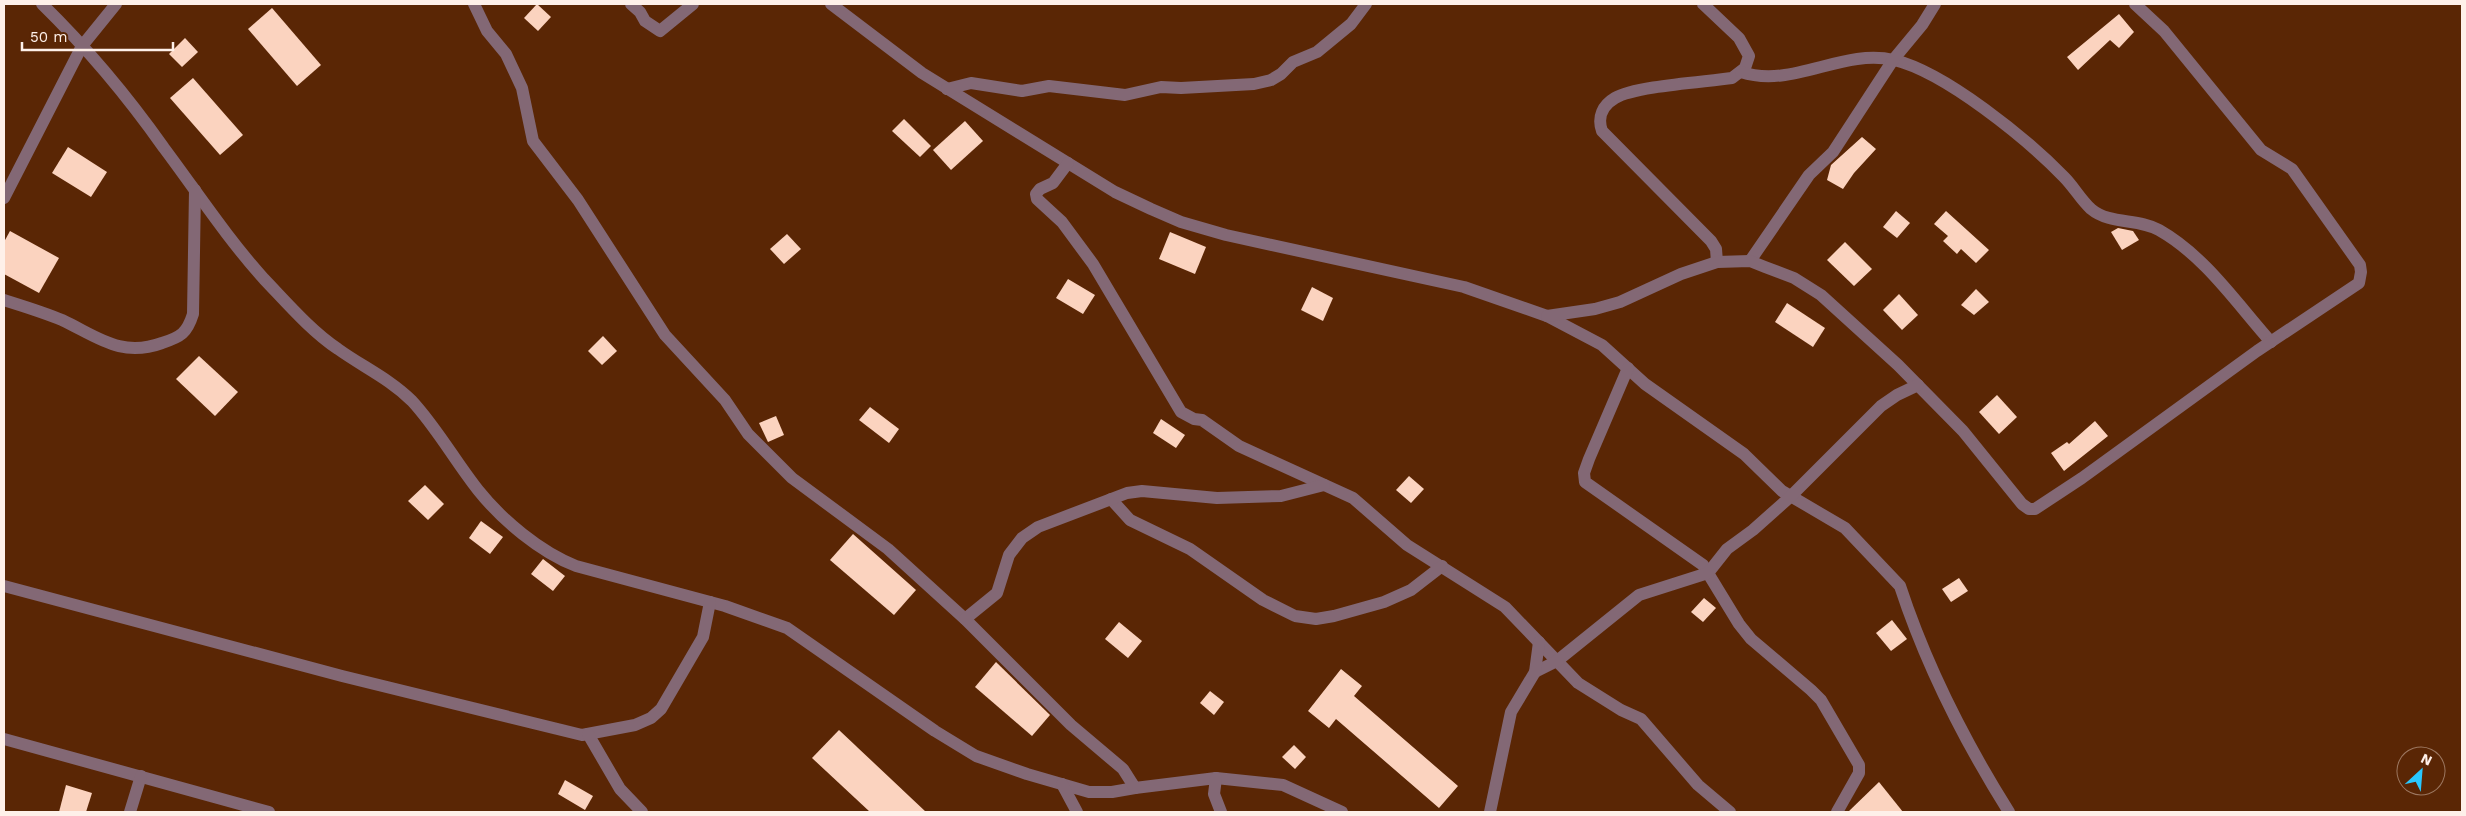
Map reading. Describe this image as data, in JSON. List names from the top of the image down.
{
  "scale_bar": "50 m",
  "north": "top right"
}
